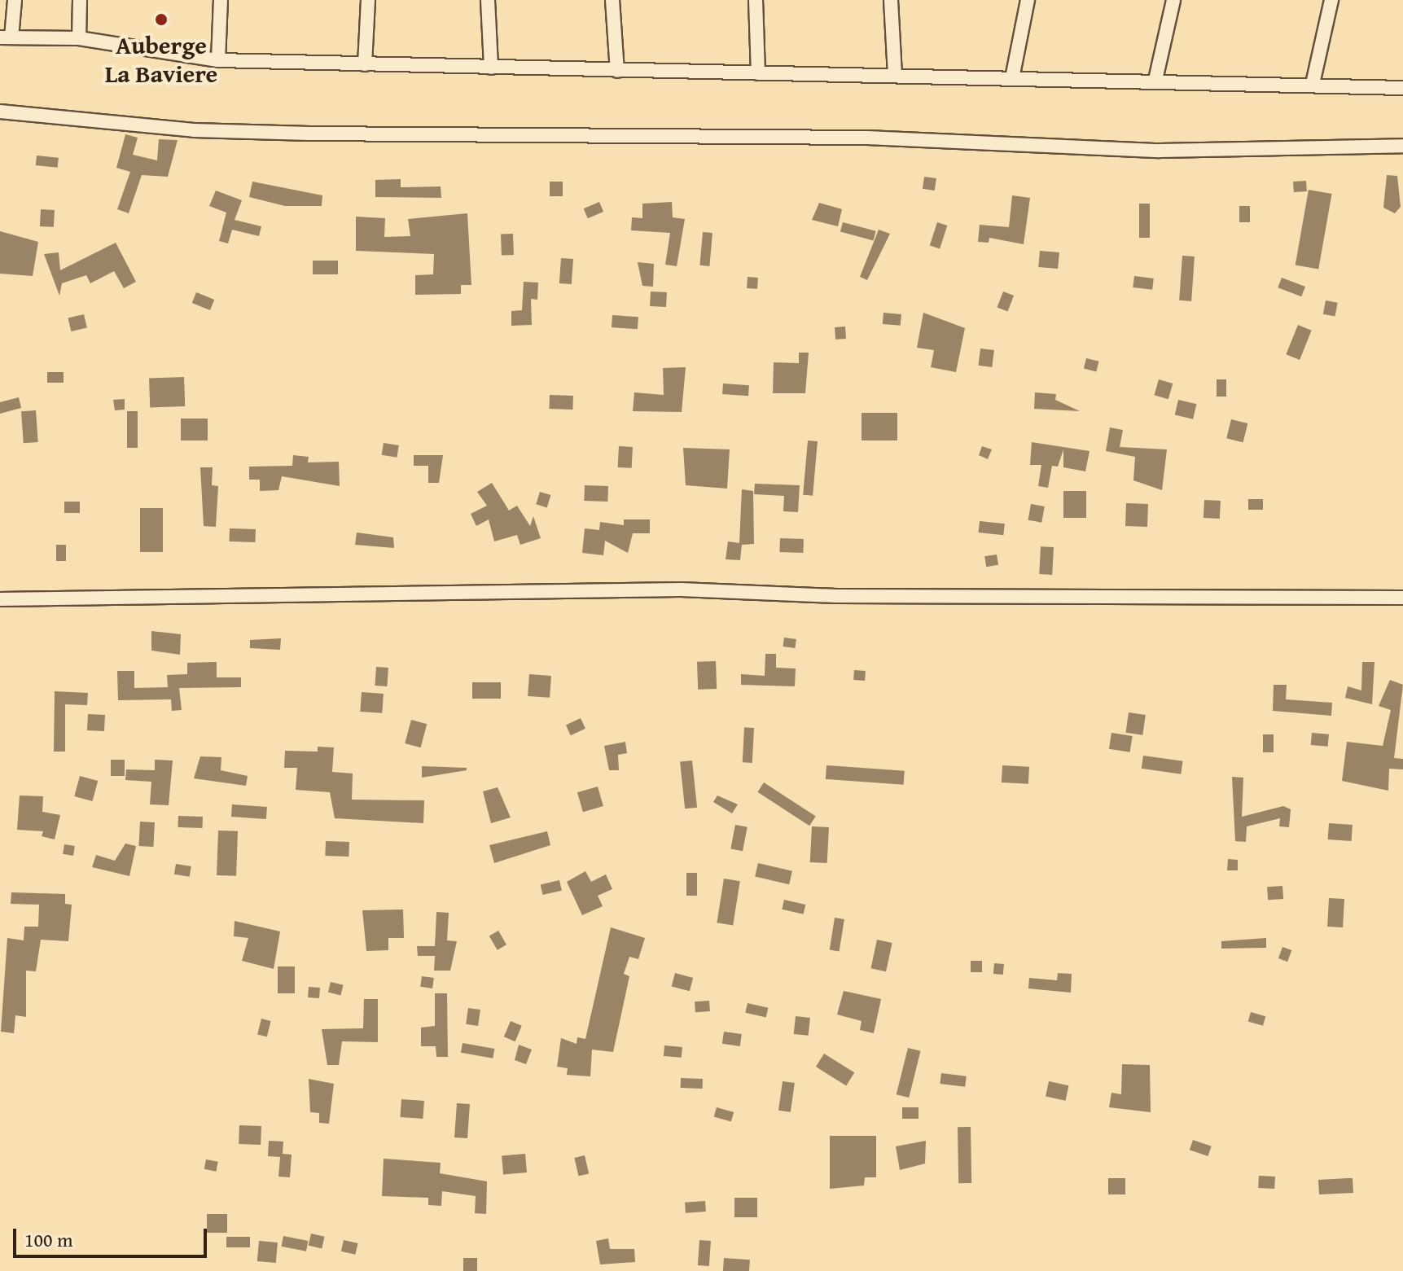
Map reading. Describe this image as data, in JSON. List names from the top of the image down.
{
  "places": ["Auberge La Baviere"],
  "scale_bar": "100 m"
}
